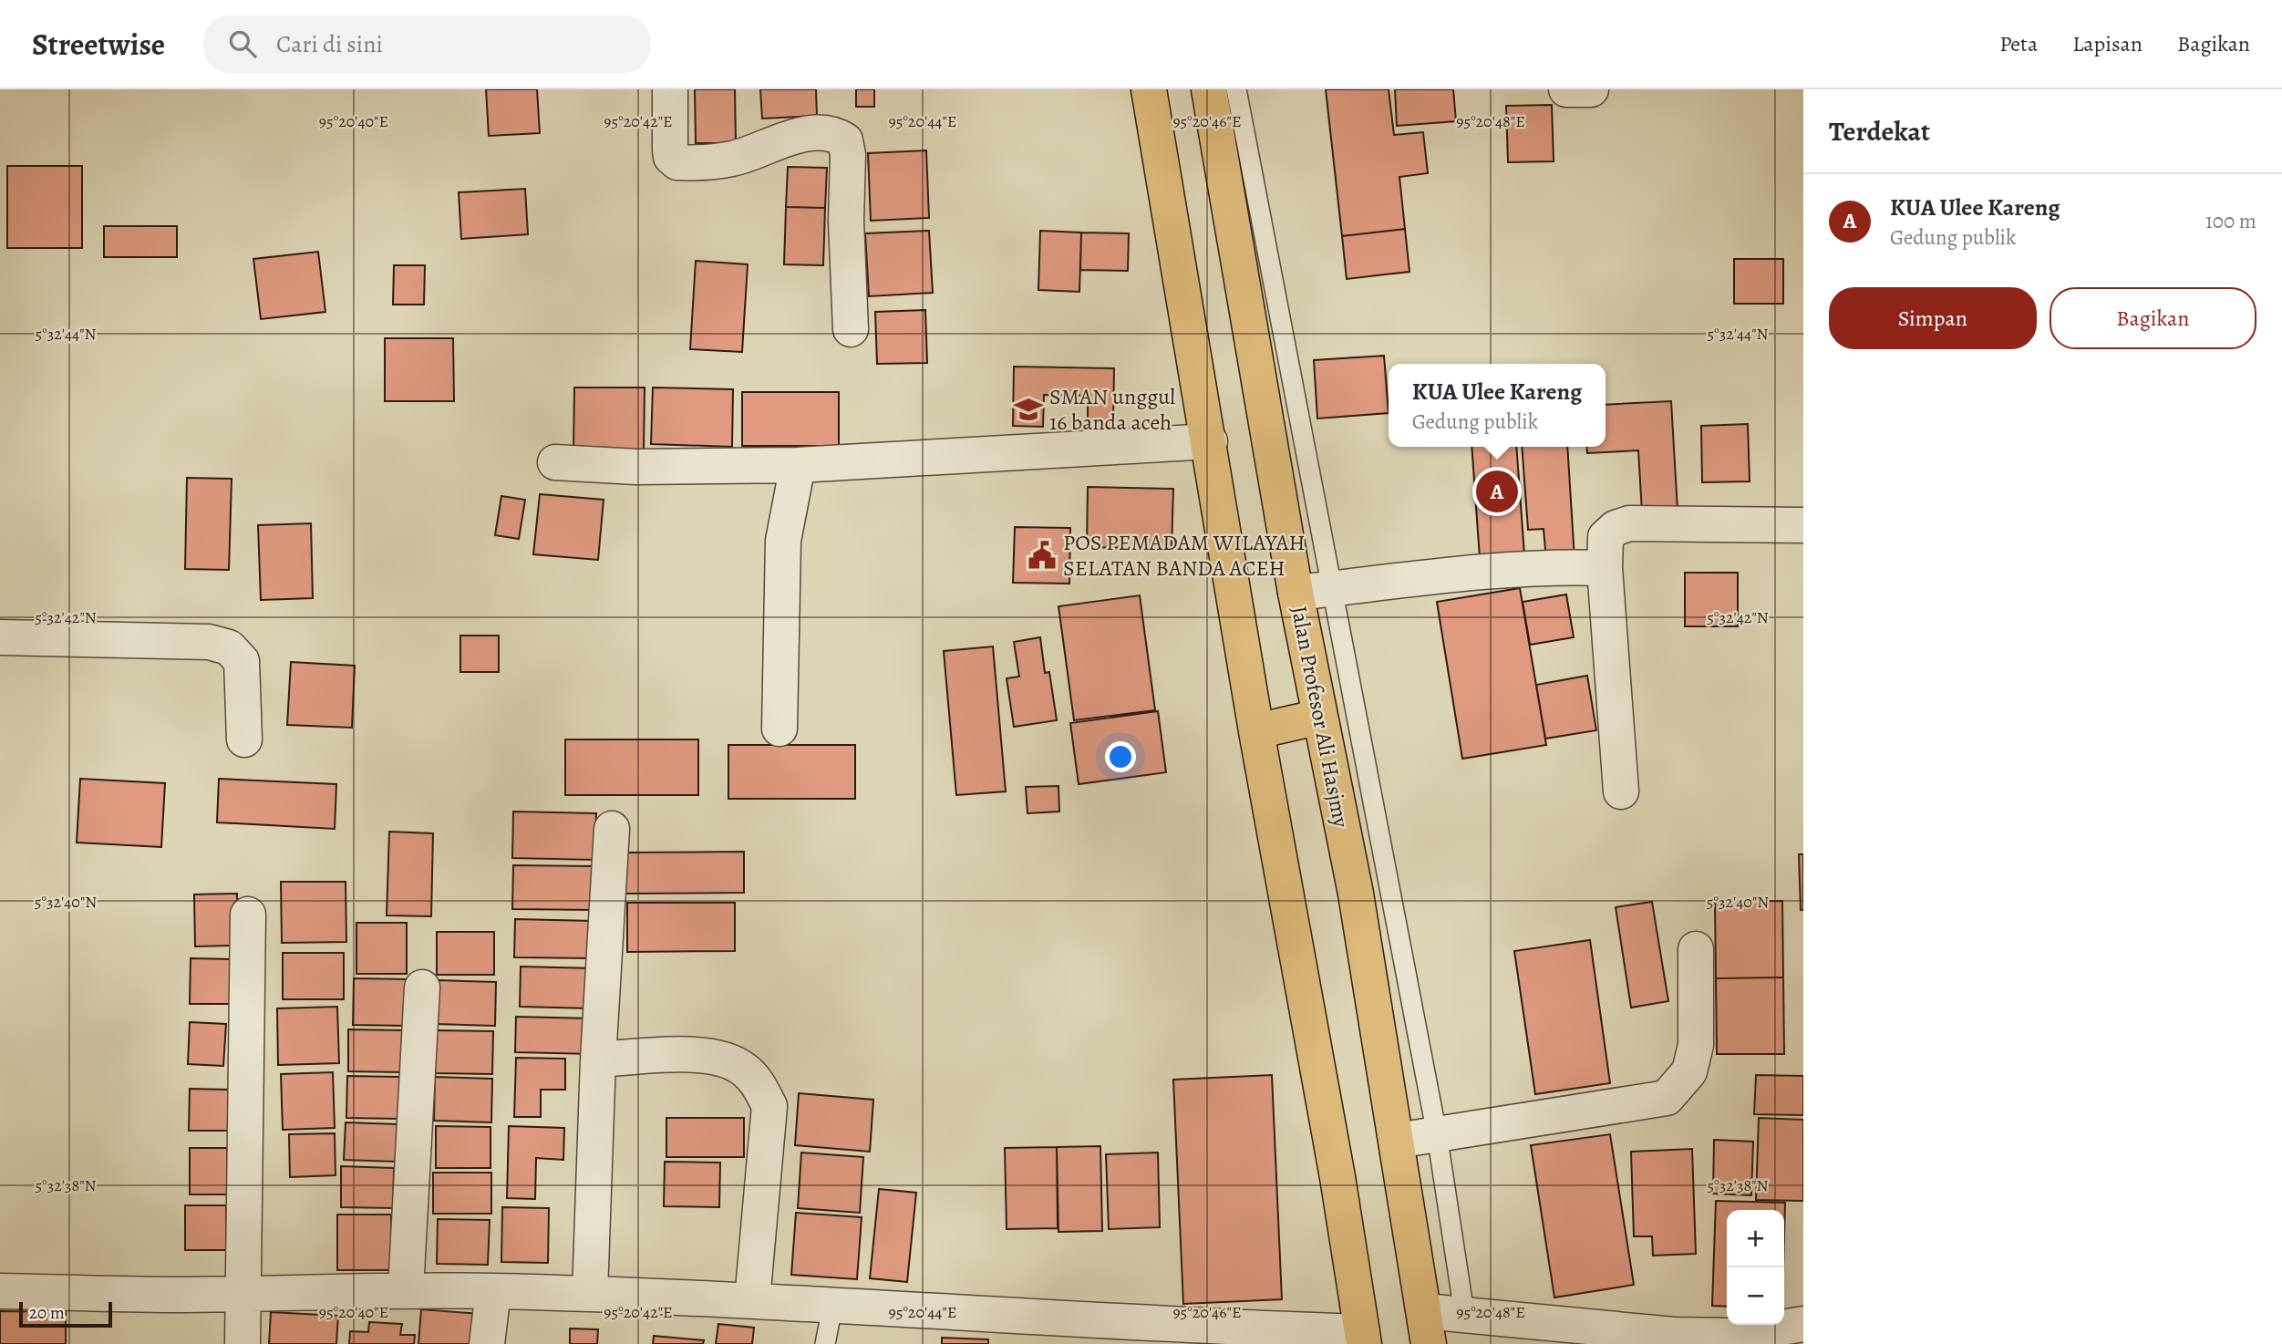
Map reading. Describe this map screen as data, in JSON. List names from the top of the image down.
{
  "streets": {
    "main road": ["Jalan Profesor Ali Hasjmy"]
  },
  "places": {
    "school or university": ["SMAN unggul 16 banda aceh"],
    "public building": ["POS PEMADAM WILAYAH SELATAN BANDA ACEH"]
  },
  "scale_bar": "20 m",
  "page": {
    "header": "Streetwise",
    "search": "Cari di sini",
    "nav": ["Peta", "Lapisan", "Bagikan"],
    "heading": "Terdekat",
    "list": [
      {
        "mark": "A",
        "name": "KUA Ulee Kareng",
        "note": "Gedung publik",
        "value": "100 m"
      }
    ],
    "buttons": ["Simpan", "Bagikan"],
    "popup": ["KUA Ulee Kareng", "Gedung publik"],
    "pins": "A",
    "map_buttons": ["+", "−"],
    "scale": "20 m"
  },
  "coordinates": [
    "95°20'40\"E",
    "95°20'42\"E",
    "95°20'44\"E",
    "95°20'46\"E",
    "95°20'48\"E",
    "5°32'44\"N",
    "5°32'42\"N",
    "5°32'40\"N",
    "5°32'38\"N"
  ]
}
